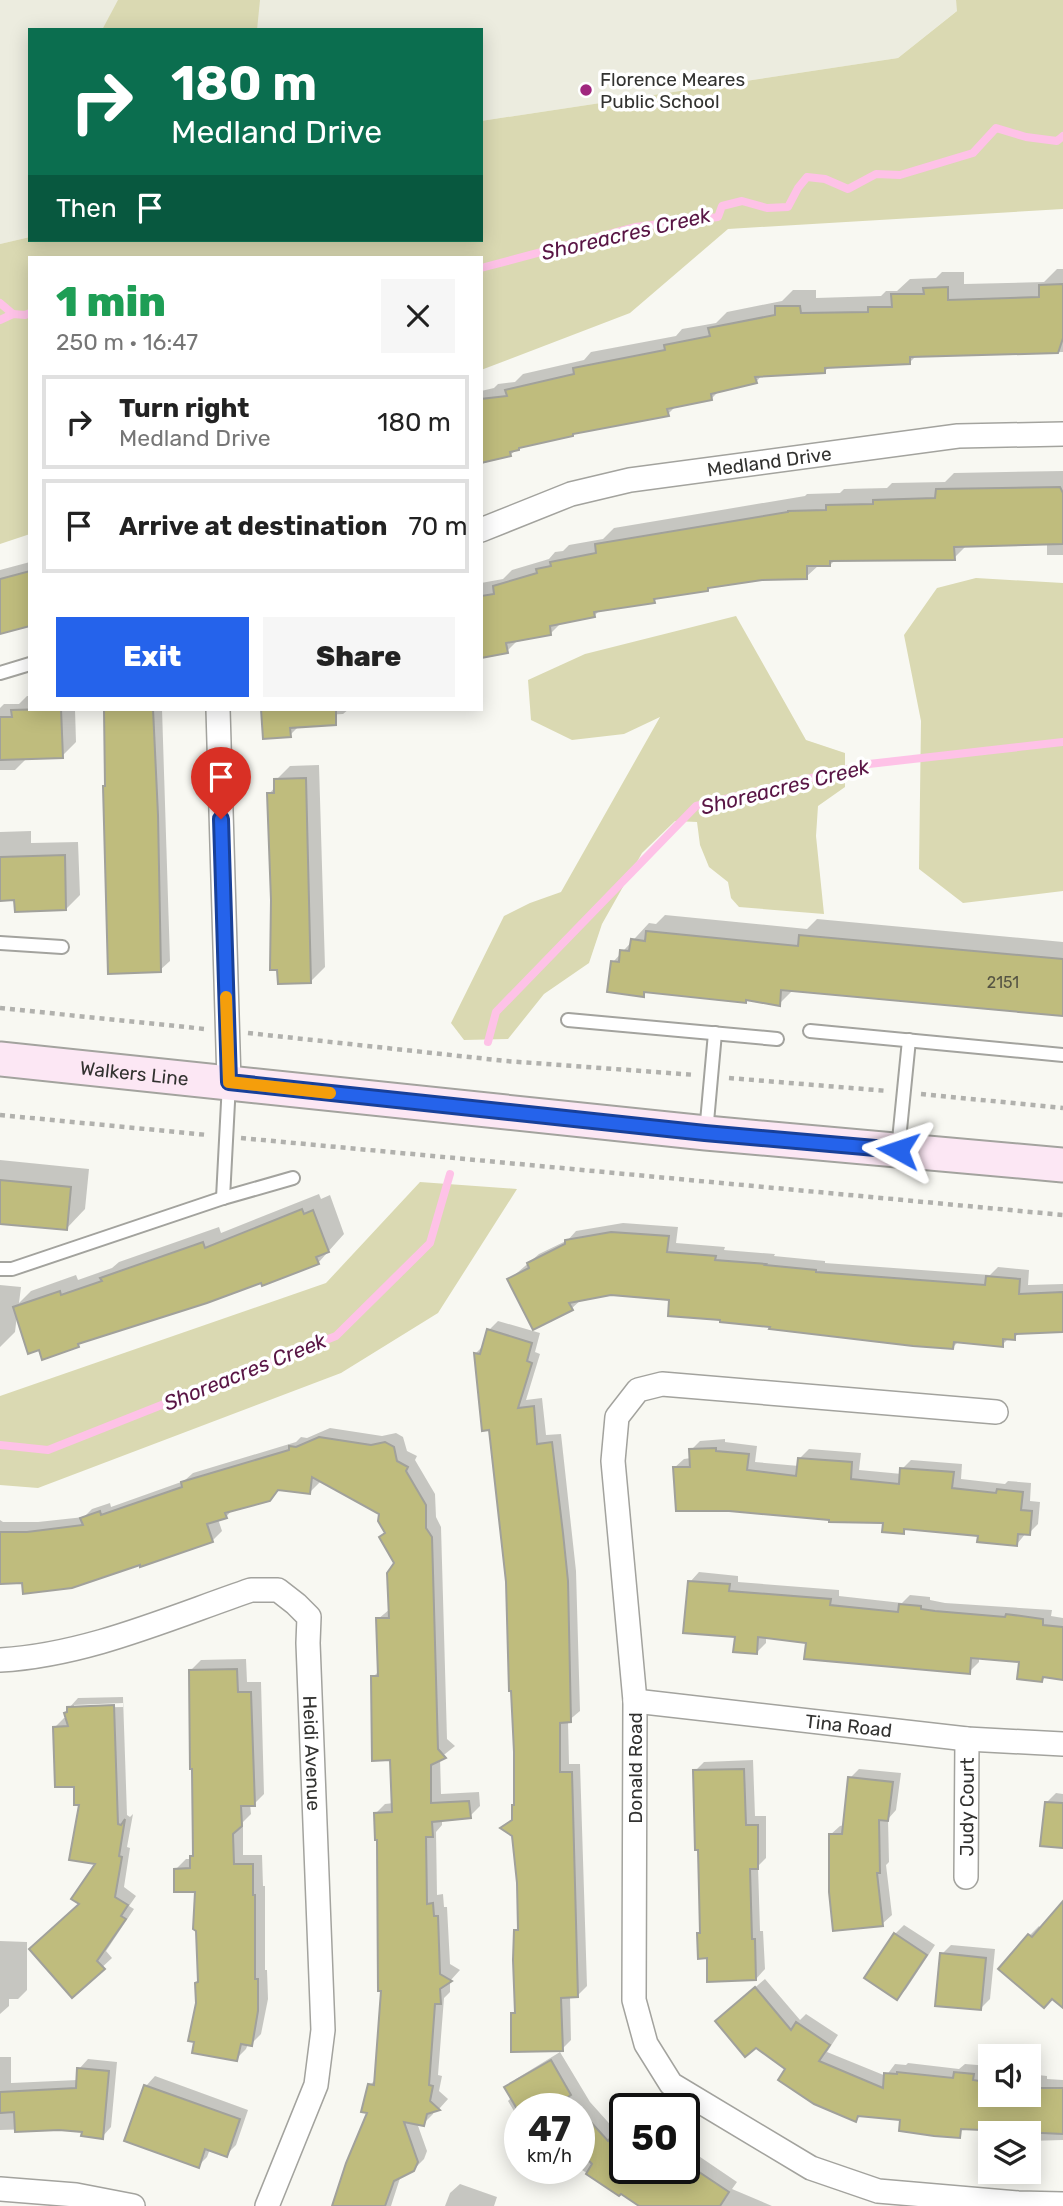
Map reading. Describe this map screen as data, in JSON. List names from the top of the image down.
{
  "streets": {
    "main road": ["Walkers Line"],
    "street": [
      "Medland Drive",
      "Tina Road",
      "Heidi Avenue",
      "Donald Road",
      "Judy Court"
    ]
  },
  "crossings": [
    ["Tina Road", "Donald Road"],
    ["Tina Road", "Judy Court"]
  ],
  "water": ["Shoreacres Creek"],
  "places": ["Florence Meares Public School"],
  "house_numbers": ["2151"],
  "page": {
    "turn": ["180 m", "Medland Drive"],
    "then": "Then",
    "heading": ["1 min", "250 m · 16:47"],
    "list": [
      {
        "name": "Turn right",
        "note": "Medland Drive",
        "value": "180 m"
      },
      {
        "name": "Arrive at destination",
        "value": "70 m"
      }
    ],
    "buttons": ["Exit", "Share"],
    "speed": "47 km/h",
    "limit": "50"
  }
}
